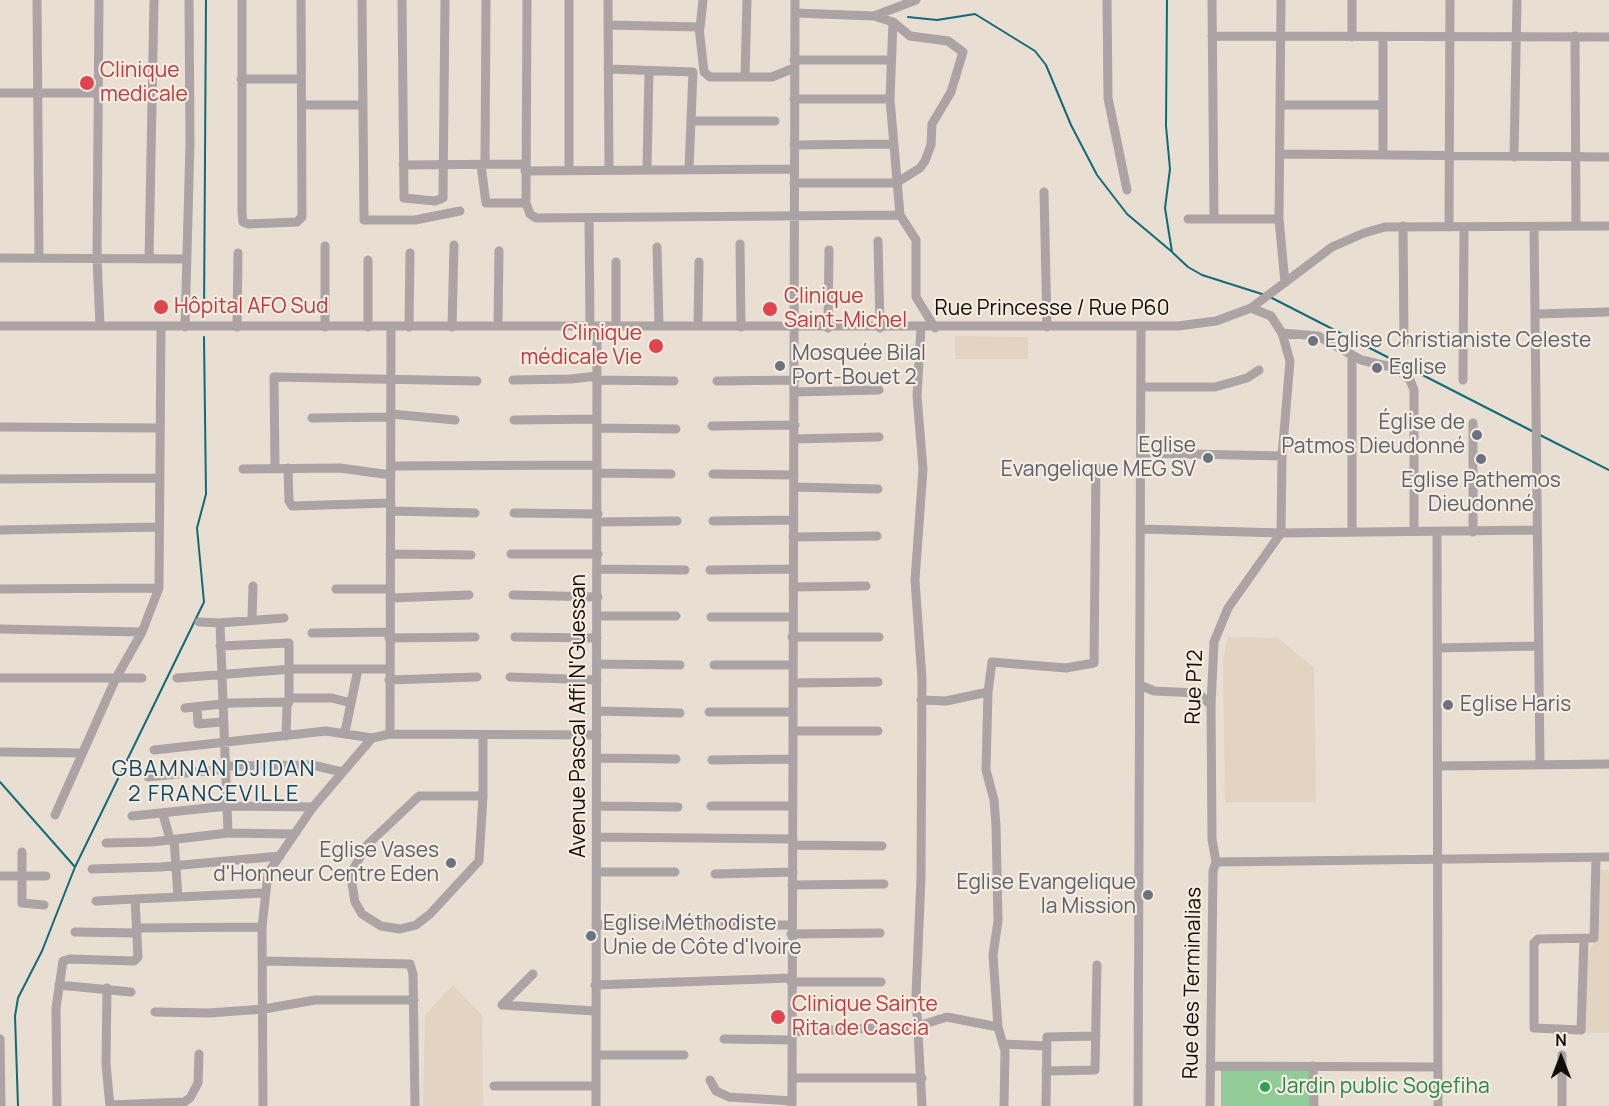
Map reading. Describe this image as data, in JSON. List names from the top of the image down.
{
  "streets": {
    "street": [
      "Rue Princesse / Rue P60",
      "Rue P12",
      "Avenue Pascal Affi N'Guessan",
      "Rue des Terminalias"
    ]
  },
  "crossings": [
    ["Rue Princesse / Rue P60", "Avenue Pascal Affi N'Guessan"],
    ["Rue P12", "Rue des Terminalias"]
  ],
  "districts": ["GBAMNAN DJIDAN 2 FRANCEVILLE"],
  "places": [
    "Clinique medicale",
    "Hôpital AFO Sud",
    "Clinique Saint-Michel",
    "Eglise Christianiste Celeste",
    "Clinique médicale Vie",
    "Mosquée Bilal Port-Bouet 2",
    "Eglise",
    "Église de Patmos Dieudonné",
    "Eglise Evangelique MEG SV",
    "Eglise Pathemos Dieudonné",
    "Eglise Haris",
    "Eglise Vases d'Honneur Centre Eden",
    "Eglise Evangelique la Mission",
    "Eglise Méthodiste Unie de Côte d'Ivoire",
    "Clinique Sainte Rita de Cascia",
    "Jardin public Sogefiha"
  ],
  "north": "top"
}
